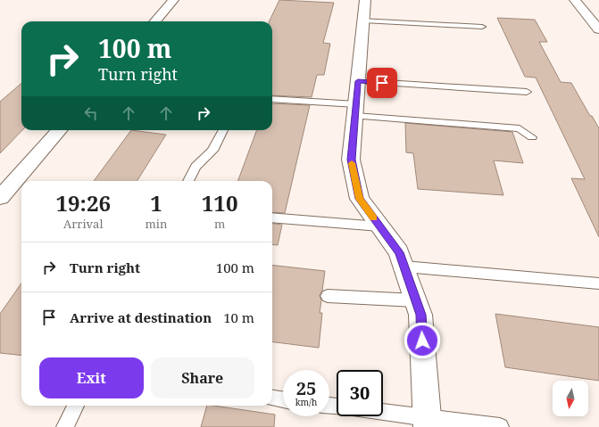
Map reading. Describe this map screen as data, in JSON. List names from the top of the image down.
{
  "north": "bottom",
  "page": {
    "turn": ["100 m", "Turn right"],
    "eta": [
      "19:26",
      "Arrival",
      "1",
      "min",
      "110",
      "m"
    ],
    "list": [
      {
        "name": "Turn right",
        "value": "100 m"
      },
      {
        "name": "Arrive at destination",
        "value": "10 m"
      }
    ],
    "buttons": ["Exit", "Share"],
    "speed": "25 km/h",
    "limit": "30"
  }
}
